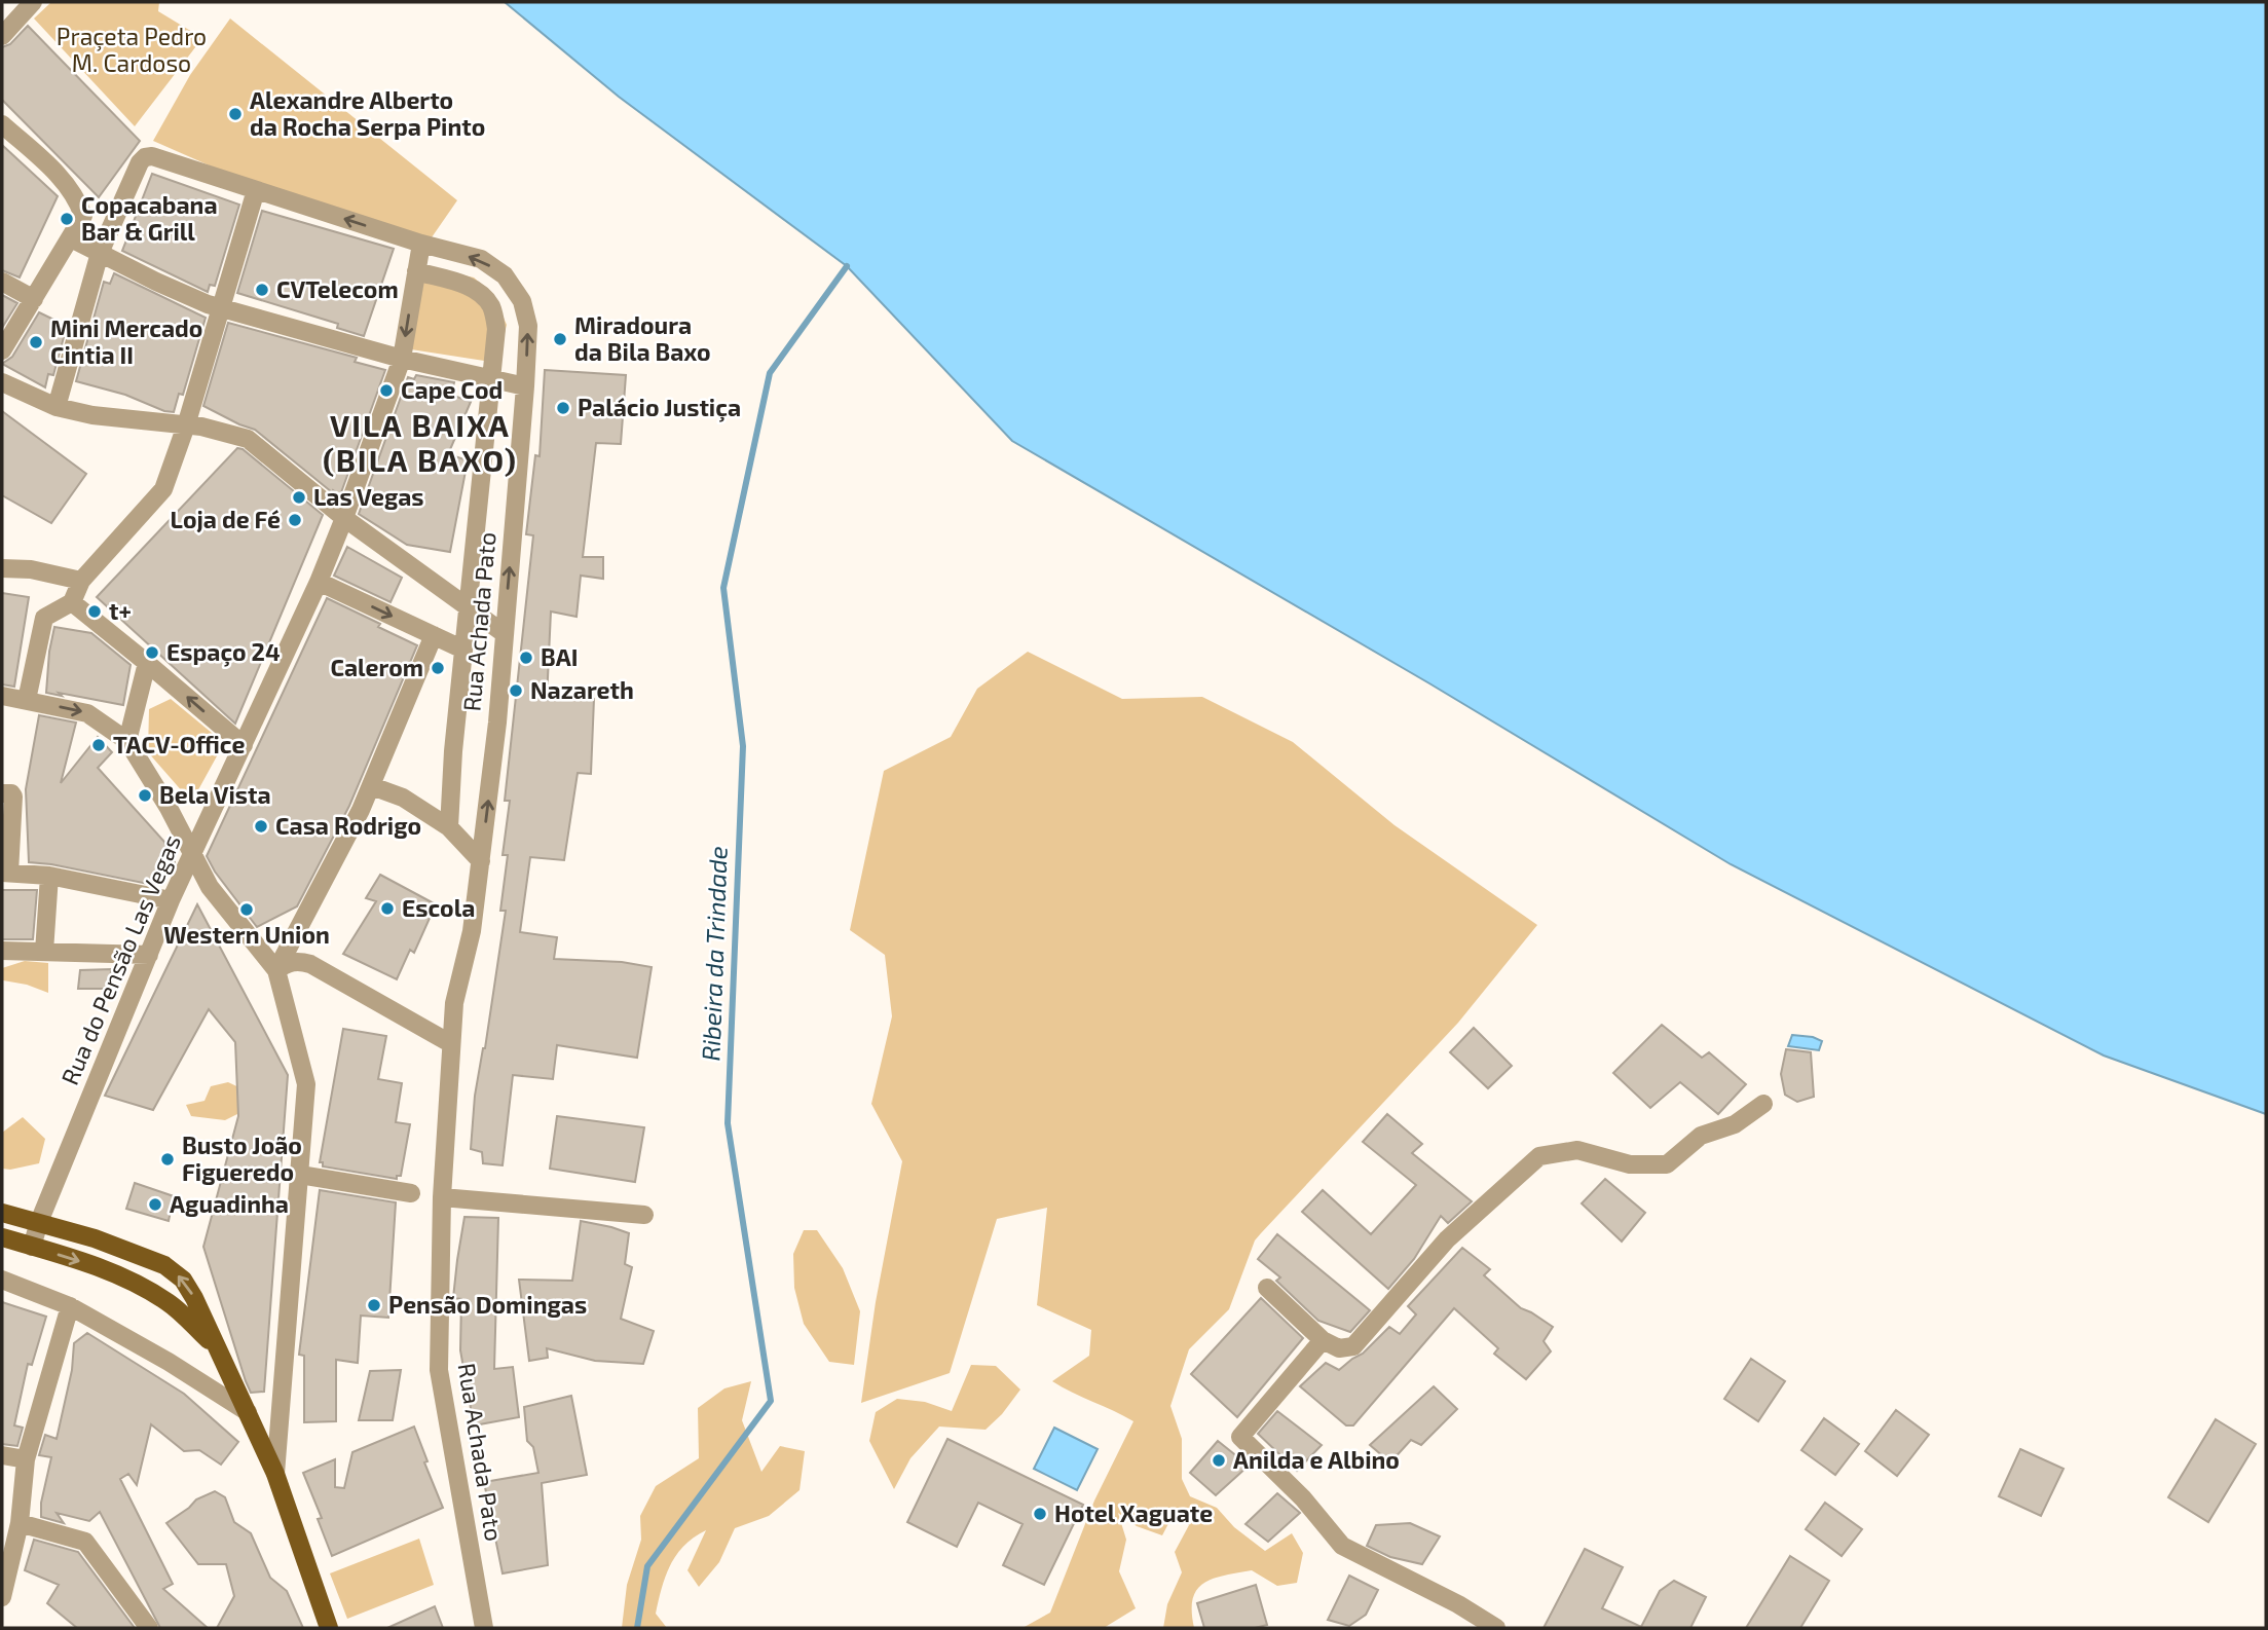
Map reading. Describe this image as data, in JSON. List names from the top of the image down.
{
  "streets": {
    "street": ["Rua Achada Pato", "Rua do Pensão Las Vegas"]
  },
  "crossings": [
    ["Rua Achada Pato", "Rua do Pensão Las Vegas"]
  ],
  "districts": ["VILA BAIXA (BILA BAXO)"],
  "water": ["Ribeira da Trindade"],
  "parks": ["Praçeta Pedro M. Cardoso"],
  "places": [
    "Alexandre Alberto da Rocha Serpa Pinto",
    "Copacabana Bar & Grill",
    "CVTelecom",
    "Miradoura da Bila Baxo",
    "Mini Mercado Cintia II",
    "Cape Cod",
    "Palácio Justiça",
    "Las Vegas",
    "Loja de Fé",
    "t+",
    "Espaço 24",
    "BAI",
    "Calerom",
    "Nazareth",
    "TACV-Office",
    "Bela Vista",
    "Casa Rodrigo",
    "Escola",
    "Western Union",
    "Busto João Figueredo",
    "Aguadinha",
    "Pensão Domingas",
    "Anilda e Albino",
    "Hotel Xaguate"
  ]
}
